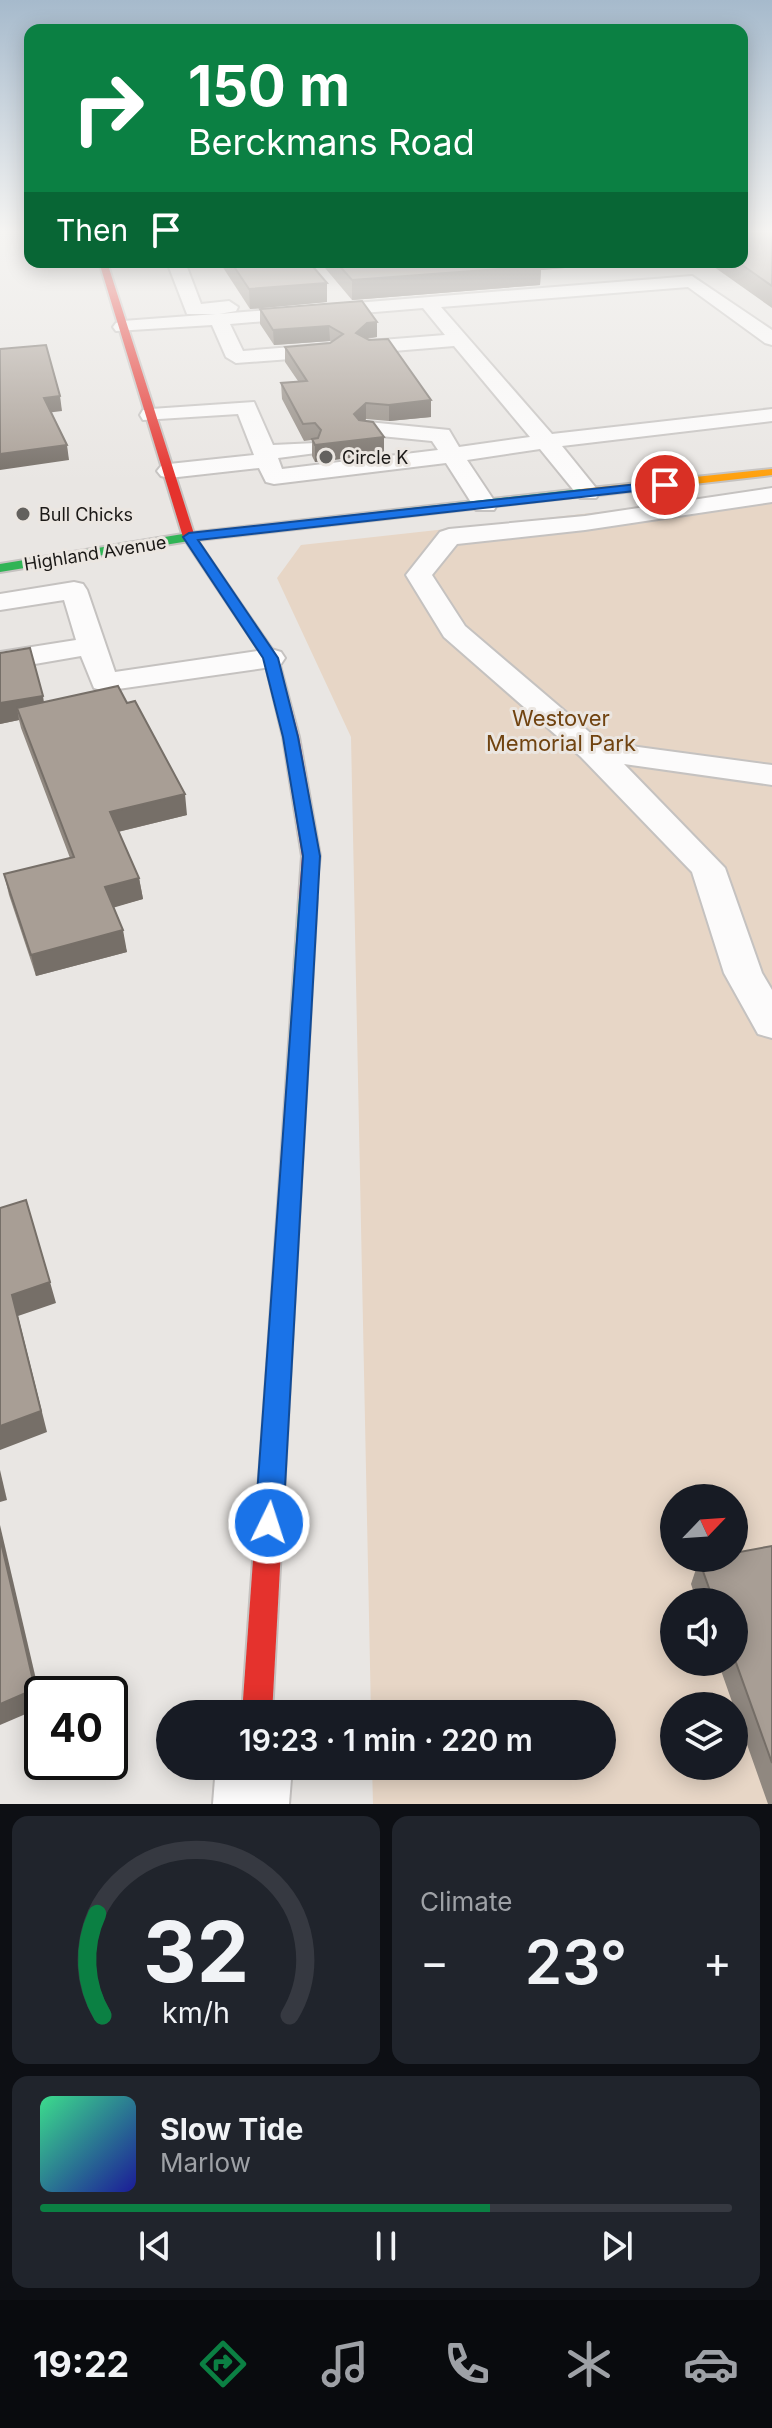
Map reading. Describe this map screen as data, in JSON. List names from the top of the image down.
{
  "streets": {
    "street": ["Highland Avenue"]
  },
  "parks": ["Westover Memorial Park"],
  "places": ["Circle K", "Bull Chicks"],
  "north": "top right",
  "page": {
    "turn": ["150 m", "Berckmans Road"],
    "then": "Then",
    "limit": "40",
    "trip": "19:23 · 1 min · 220 m",
    "tile": "Climate",
    "heat": ["−", "23°", "+"],
    "song": ["Slow Tide", "Marlow"],
    "tabs": "19:22",
    "gauge": ["32", "km/h"]
  }
}
